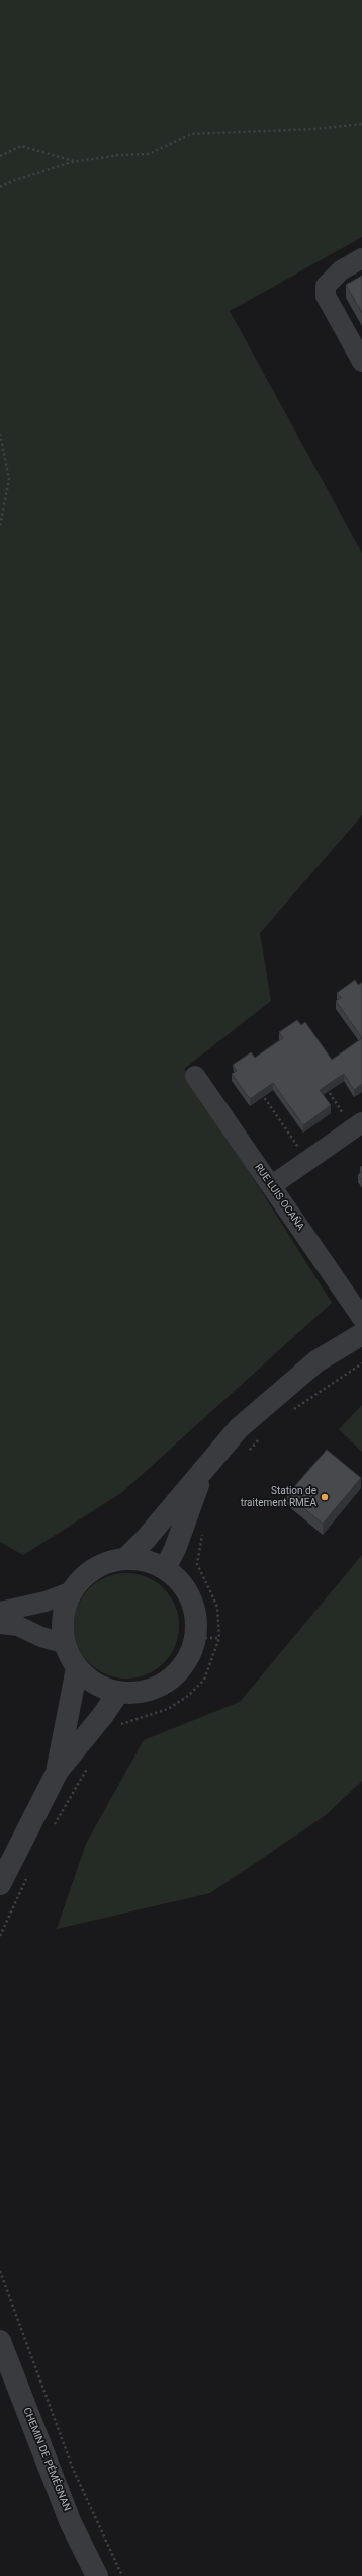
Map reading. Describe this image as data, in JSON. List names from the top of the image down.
{
  "streets": {
    "street": ["RUE LUIS OCAÑA", "CHEMIN DE PÉMÉGNAN"]
  },
  "places": ["Station de traitement RMEA"]
}
